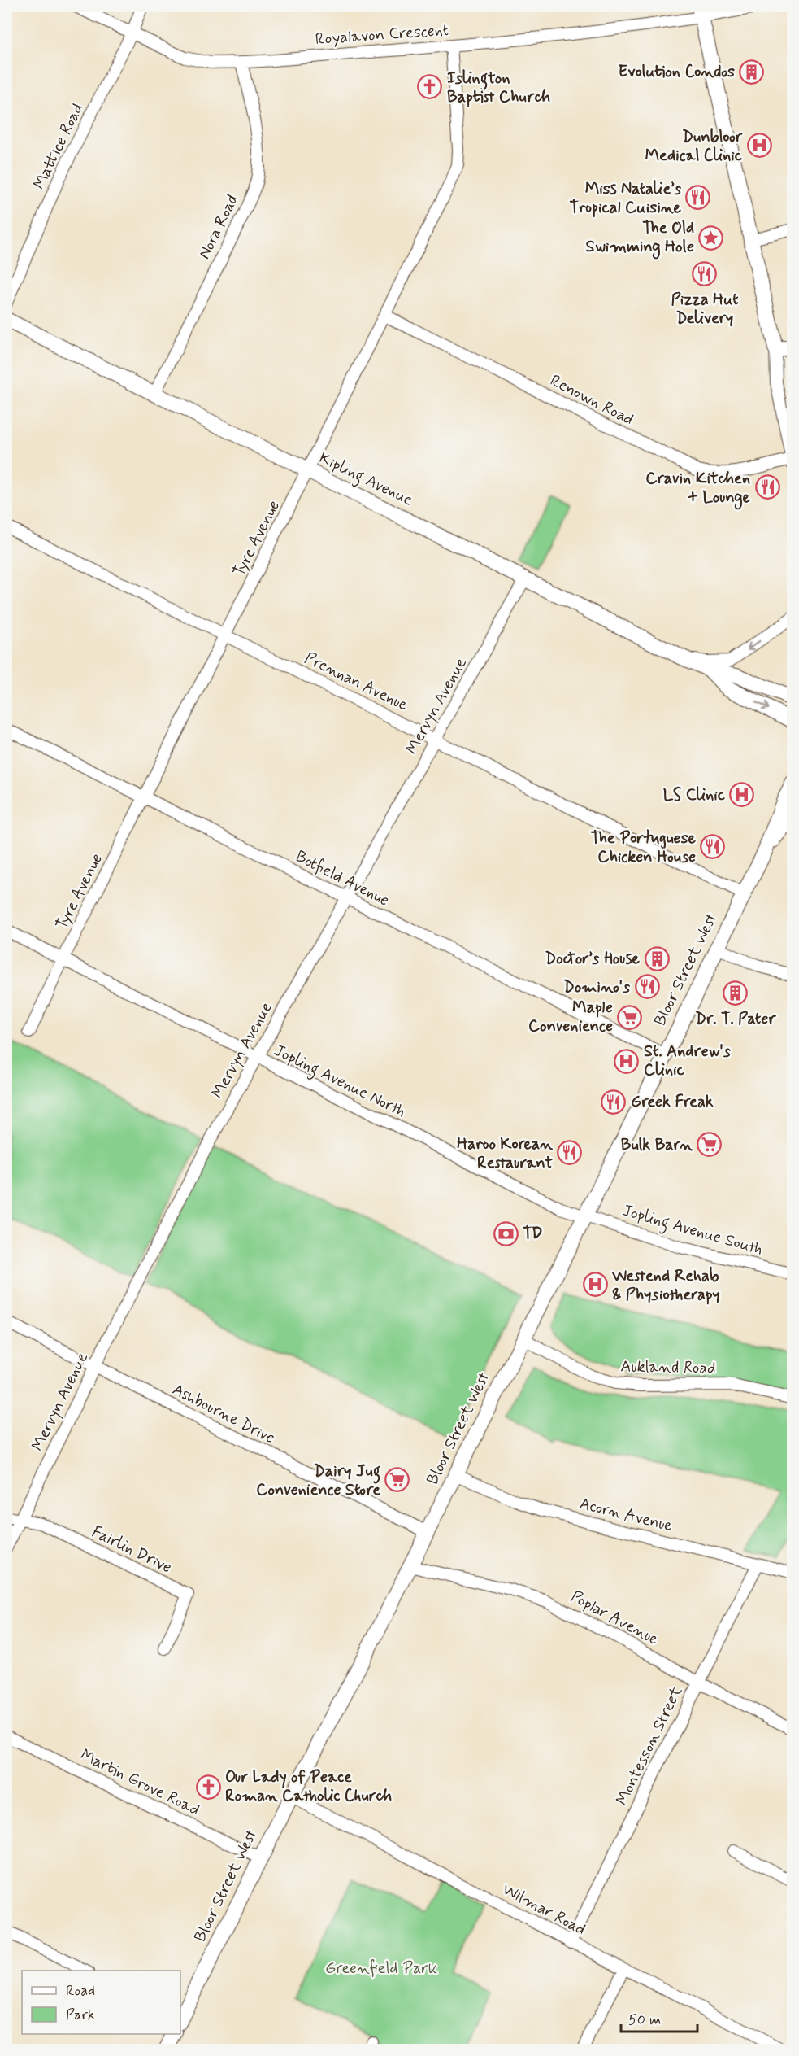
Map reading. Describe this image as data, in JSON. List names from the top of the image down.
{
  "streets": {
    "main road": ["Kipling Avenue", "Bloor Street West"],
    "street": [
      "Royalavon Crescent",
      "Mattice Road",
      "Nora Road",
      "Renown Road",
      "Tyre Avenue",
      "Prennan Avenue",
      "Mervyn Avenue",
      "Botfield Avenue",
      "Jopling Avenue North",
      "Jopling Avenue South",
      "Aukland Road",
      "Ashbourne Drive",
      "Acorn Avenue",
      "Fairlin Drive",
      "Poplar Avenue",
      "Montesson Street",
      "Martin Grove Road",
      "Wilmar Road"
    ]
  },
  "crossings": [
    ["Royalavon Crescent", "Mattice Road"],
    ["Royalavon Crescent", "Nora Road"],
    ["Royalavon Crescent", "Tyre Avenue"],
    ["Nora Road", "Kipling Avenue"],
    ["Renown Road", "Tyre Avenue"],
    ["Kipling Avenue", "Tyre Avenue"],
    ["Kipling Avenue", "Mervyn Avenue"],
    ["Tyre Avenue", "Prennan Avenue"],
    ["Tyre Avenue", "Botfield Avenue"],
    ["Tyre Avenue", "Jopling Avenue North"],
    ["Prennan Avenue", "Mervyn Avenue"],
    ["Prennan Avenue", "Bloor Street West"],
    ["Mervyn Avenue", "Botfield Avenue"],
    ["Mervyn Avenue", "Jopling Avenue North"],
    ["Mervyn Avenue", "Ashbourne Drive"],
    ["Mervyn Avenue", "Fairlin Drive"],
    ["Botfield Avenue", "Bloor Street West"],
    ["Bloor Street West", "Jopling Avenue North"],
    ["Bloor Street West", "Jopling Avenue South"],
    ["Bloor Street West", "Aukland Road"],
    ["Bloor Street West", "Ashbourne Drive"],
    ["Bloor Street West", "Acorn Avenue"],
    ["Bloor Street West", "Poplar Avenue"],
    ["Bloor Street West", "Martin Grove Road"],
    ["Bloor Street West", "Wilmar Road"],
    ["Jopling Avenue North", "Jopling Avenue South"],
    ["Acorn Avenue", "Montesson Street"],
    ["Poplar Avenue", "Montesson Street"],
    ["Montesson Street", "Wilmar Road"]
  ],
  "parks": ["Greenfield Park"],
  "places": {
    "building": ["Evolution Condos", "Doctor’s House", "Dr. T. Pater"],
    "church": ["Islington Baptist Church", "Our Lady of Peace Roman Catholic Church"],
    "hospital": [
      "Dunbloor Medical Clinic",
      "LS Clinic",
      "St. Andrew's Clinic",
      "Westend Rehab & Physiotherapy"
    ],
    "restaurant": [
      "Miss Natalie’s Tropical Cuisine",
      "Pizza Hut Delivery",
      "Cravin Kitchen + Lounge",
      "The Portuguese Chicken House",
      "Domino's",
      "Greek Freak",
      "Haroo Korean Restaurant"
    ],
    "place": ["The Old Swimming Hole"],
    "supermarket": ["Maple Convenience", "Bulk Barn", "Dairy Jug Convenience Store"],
    "bank": ["TD"]
  },
  "legend": ["Road", "Park"],
  "scale_bar": "50 m"
}
